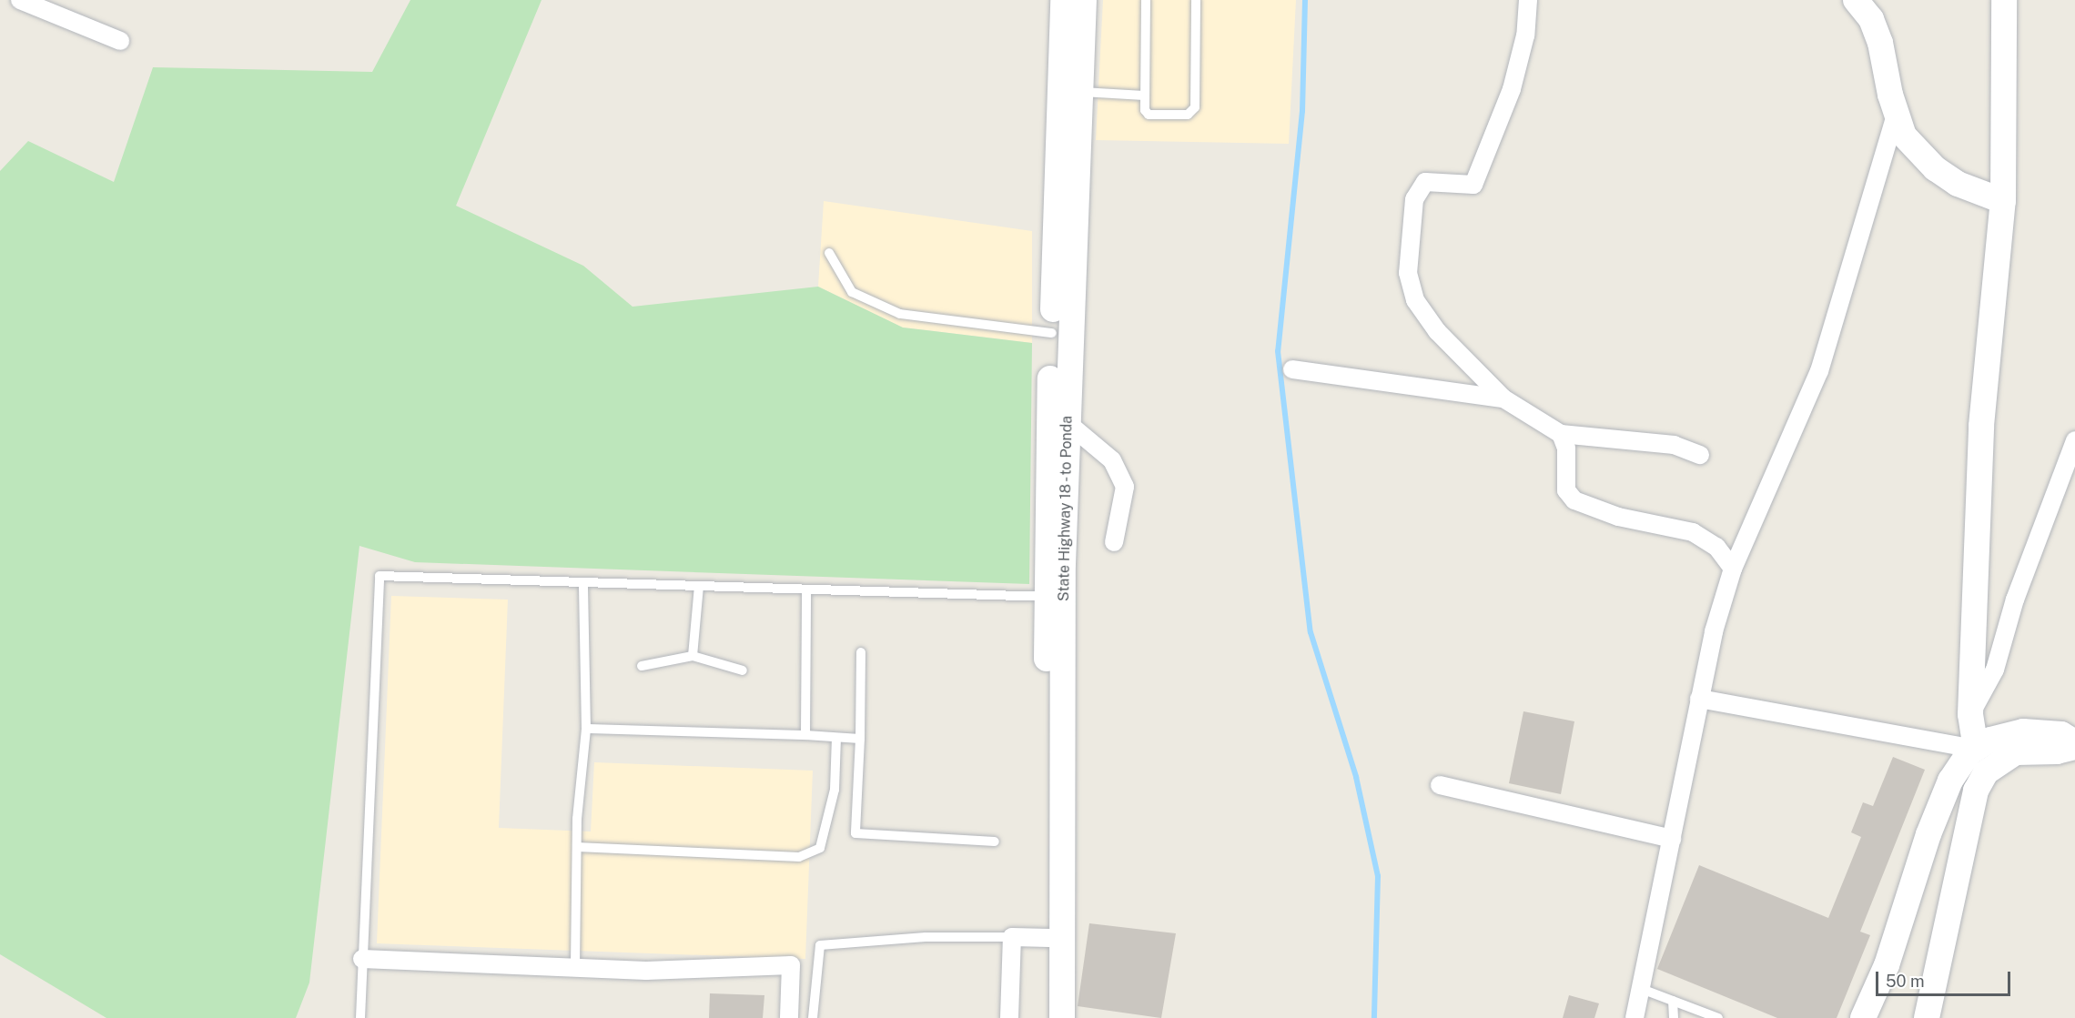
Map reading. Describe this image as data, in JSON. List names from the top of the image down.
{
  "streets": {
    "main road": ["State Highway 18 - to Ponda"]
  },
  "scale_bar": "50 m"
}
